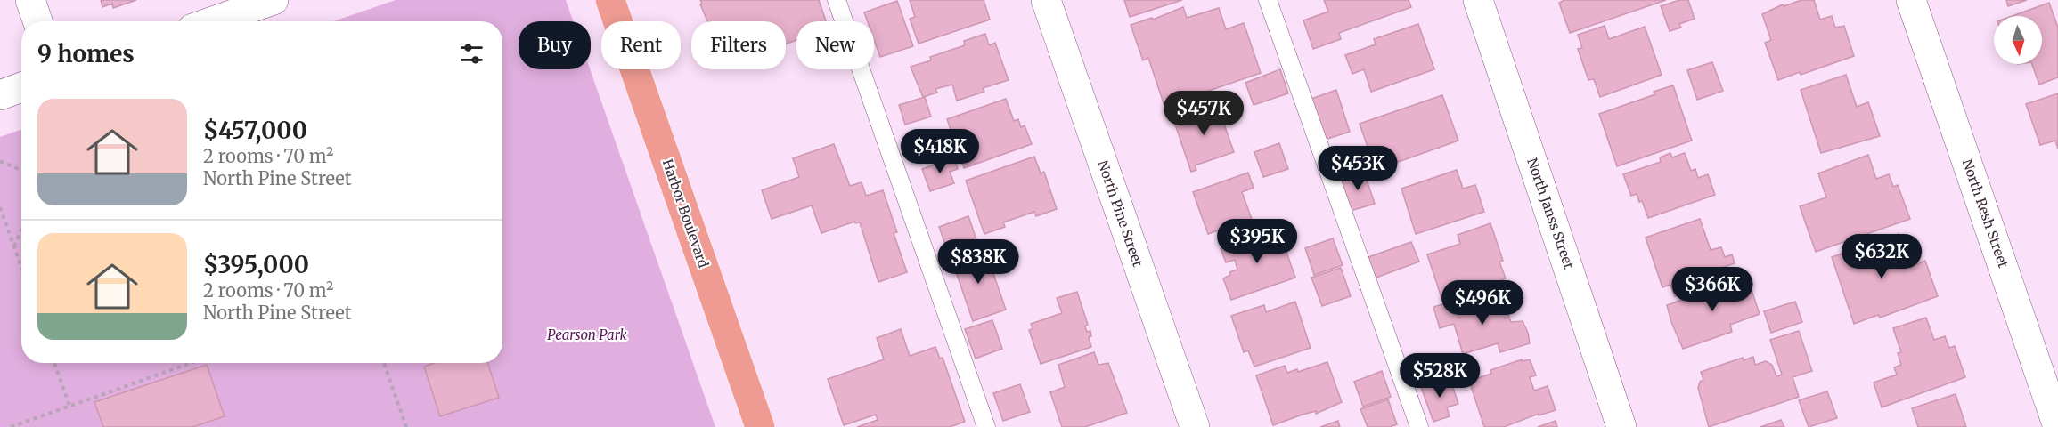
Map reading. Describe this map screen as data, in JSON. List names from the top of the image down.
{
  "streets": {
    "main road": ["Harbor Boulevard"],
    "street": ["North Pine Street", "North Janss Street", "North Resh Street"]
  },
  "parks": ["Pearson Park"],
  "north": "bottom",
  "page": {
    "chip": [
      "Buy",
      "Rent",
      "Filters",
      "New"
    ],
    "heading": "9 homes",
    "list": [
      {
        "name": "$457,000",
        "note": "2 rooms · 70 m² · North Pine Street"
      },
      {
        "name": "$395,000",
        "note": "2 rooms · 70 m² · North Pine Street"
      }
    ],
    "price": [
      "$457K",
      "$418K",
      "$453K",
      "$395K",
      "$632K",
      "$838K",
      "$366K",
      "$496K",
      "$528K"
    ]
  }
}
